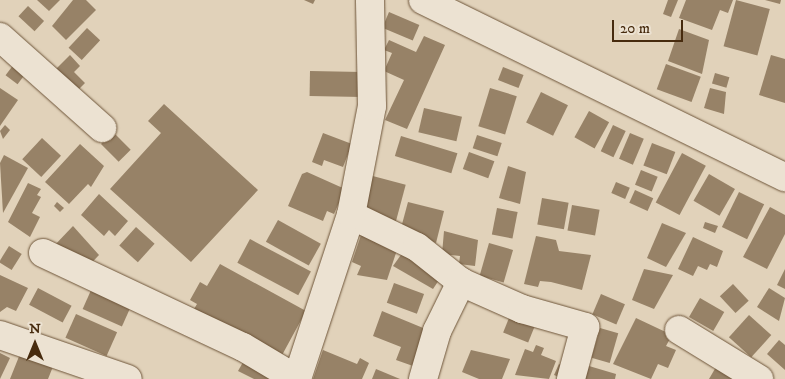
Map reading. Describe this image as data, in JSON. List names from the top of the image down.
{
  "scale_bar": "20 m",
  "north": "top"
}
